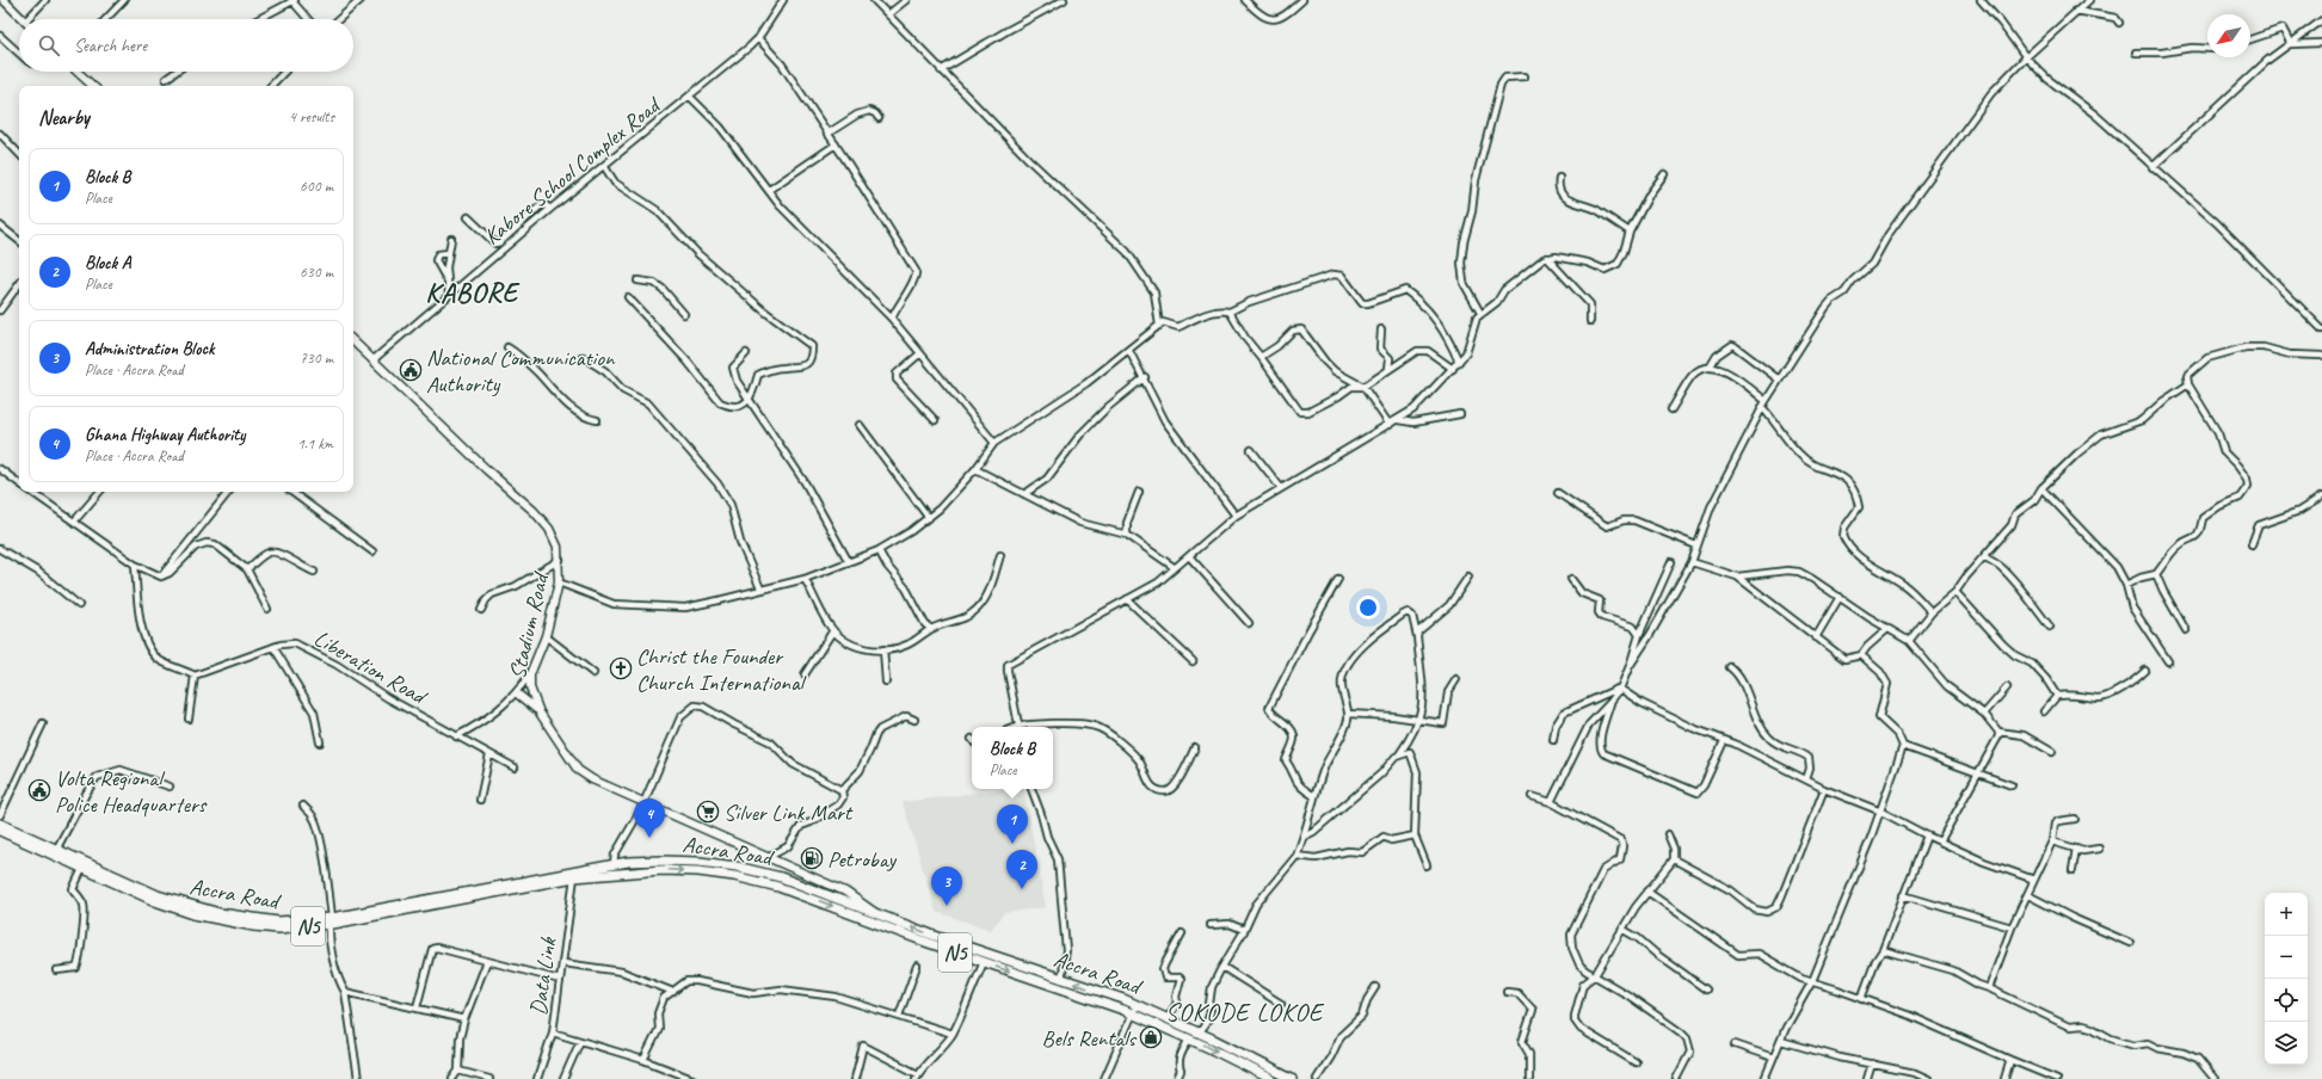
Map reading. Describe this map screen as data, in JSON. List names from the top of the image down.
{
  "streets": {
    "main road": ["Stadium Road", "Accra Road", "N5"],
    "street": ["Kabore School Complex Road", "Liberation Road", "Data Link"]
  },
  "crossings": [
    ["Kabore School Complex Road", "Stadium Road"],
    ["Stadium Road", "Accra Road"],
    ["Accra Road", "Data Link"]
  ],
  "districts": ["KABORE", "SOKODE LOKOE"],
  "places": {
    "public building": ["National Communication Authority", "Volta Regional Police Headquarters"],
    "church": ["Christ the Founder Church International"],
    "supermarket": ["Silver Link Mart"],
    "fuel station": ["Petrobay"],
    "shop": ["Bels Rentals"]
  },
  "north": "bottom left",
  "page": {
    "search": "Search here",
    "heading": ["Nearby", "4 results"],
    "list": [
      {
        "mark": "1",
        "name": "Block B",
        "note": "Place",
        "value": "600 m"
      },
      {
        "mark": "2",
        "name": "Block A",
        "note": "Place",
        "value": "630 m"
      },
      {
        "mark": "3",
        "name": "Administration Block",
        "note": "Place · Accra Road",
        "value": "730 m"
      },
      {
        "mark": "4",
        "name": "Ghana Highway Authority",
        "note": "Place · Accra Road",
        "value": "1.1 km"
      }
    ],
    "popup": ["Block B", "Place"],
    "pins": [
      "4",
      "1",
      "2",
      "3"
    ],
    "map_buttons": ["+", "−"]
  }
}
